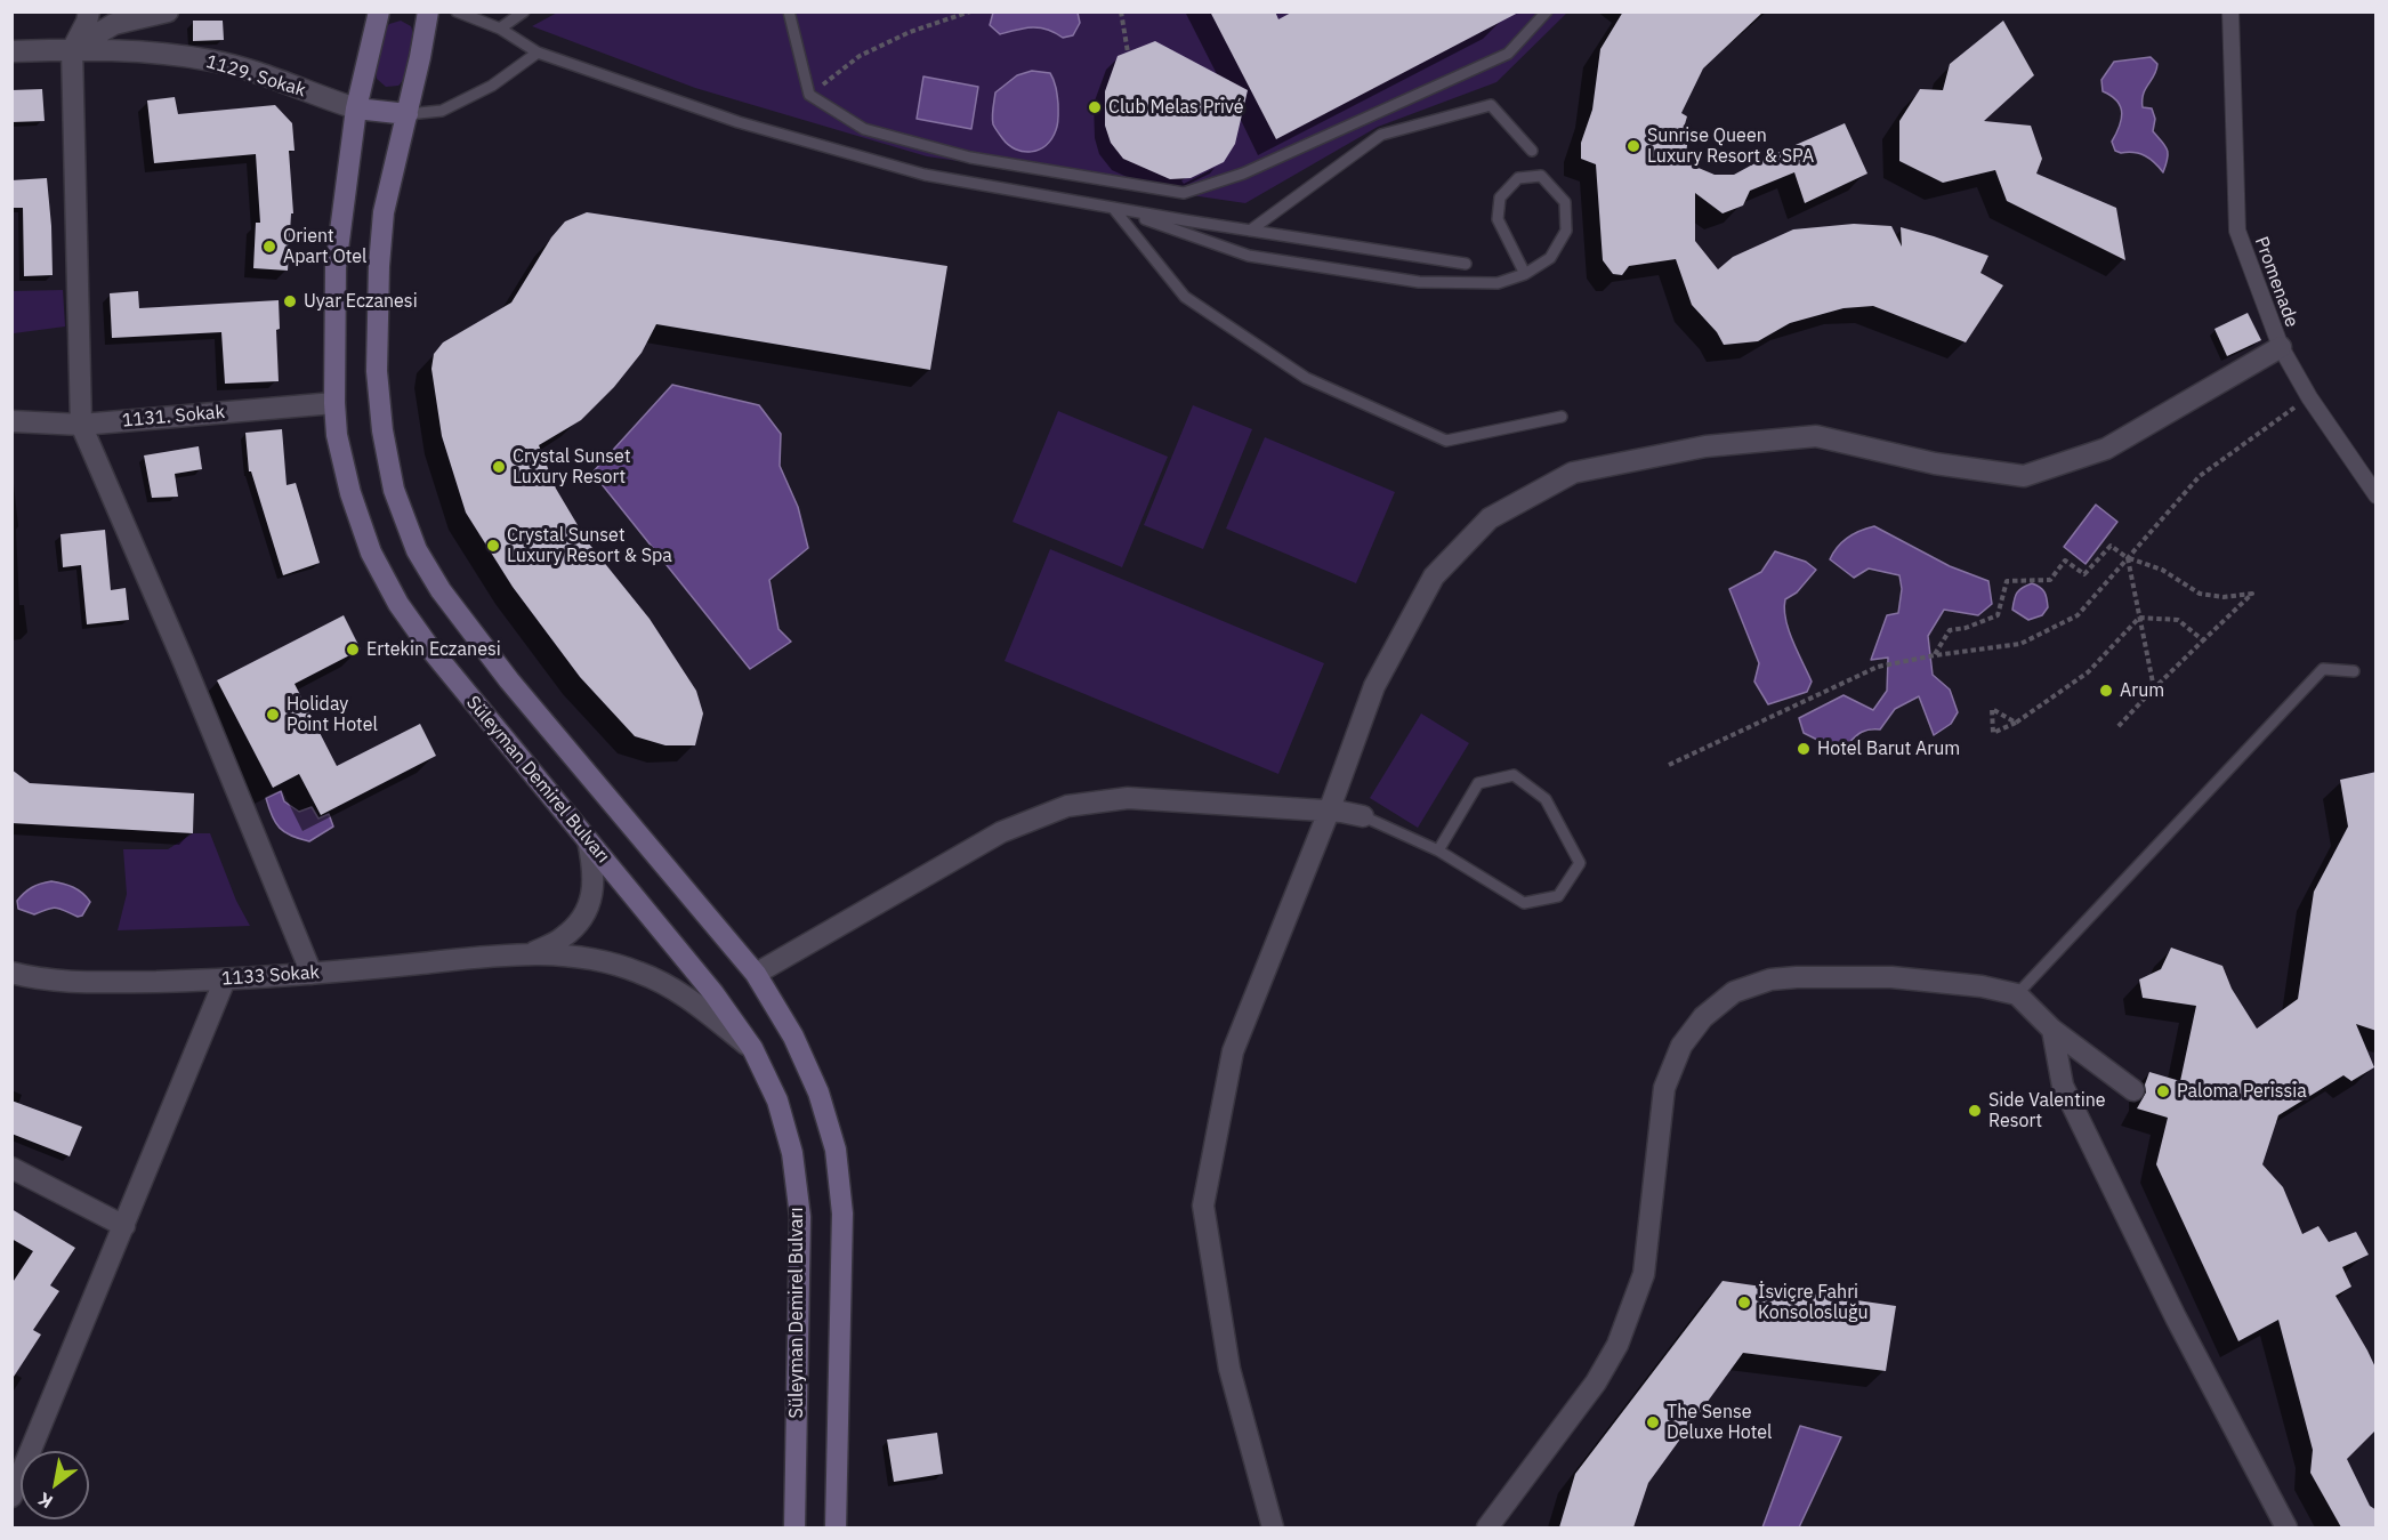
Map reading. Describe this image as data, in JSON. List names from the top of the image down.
{
  "streets": {
    "main road": ["Süleyman Demirel Bulvarı"],
    "street": [
      "1129. Sokak",
      "Promenade",
      "1131. Sokak",
      "1133 Sokak"
    ]
  },
  "crossings": [
    ["1129. Sokak", "Süleyman Demirel Bulvarı"],
    ["1131. Sokak", "Süleyman Demirel Bulvarı"]
  ],
  "places": [
    "Club Melas Privé",
    "Sunrise Queen Luxury Resort & SPA",
    "Orient Apart Otel",
    "Uyar Eczanesi",
    "Crystal Sunset Luxury Resort",
    "Crystal Sunset Luxury Resort & Spa",
    "Ertekin Eczanesi",
    "Arum",
    "Holiday Point Hotel",
    "Hotel Barut Arum",
    "Paloma Perissia",
    "Side Valentine Resort",
    "İsviçre Fahri Konsolosluğu",
    "The Sense Deluxe Hotel"
  ],
  "north": "bottom left"
}
